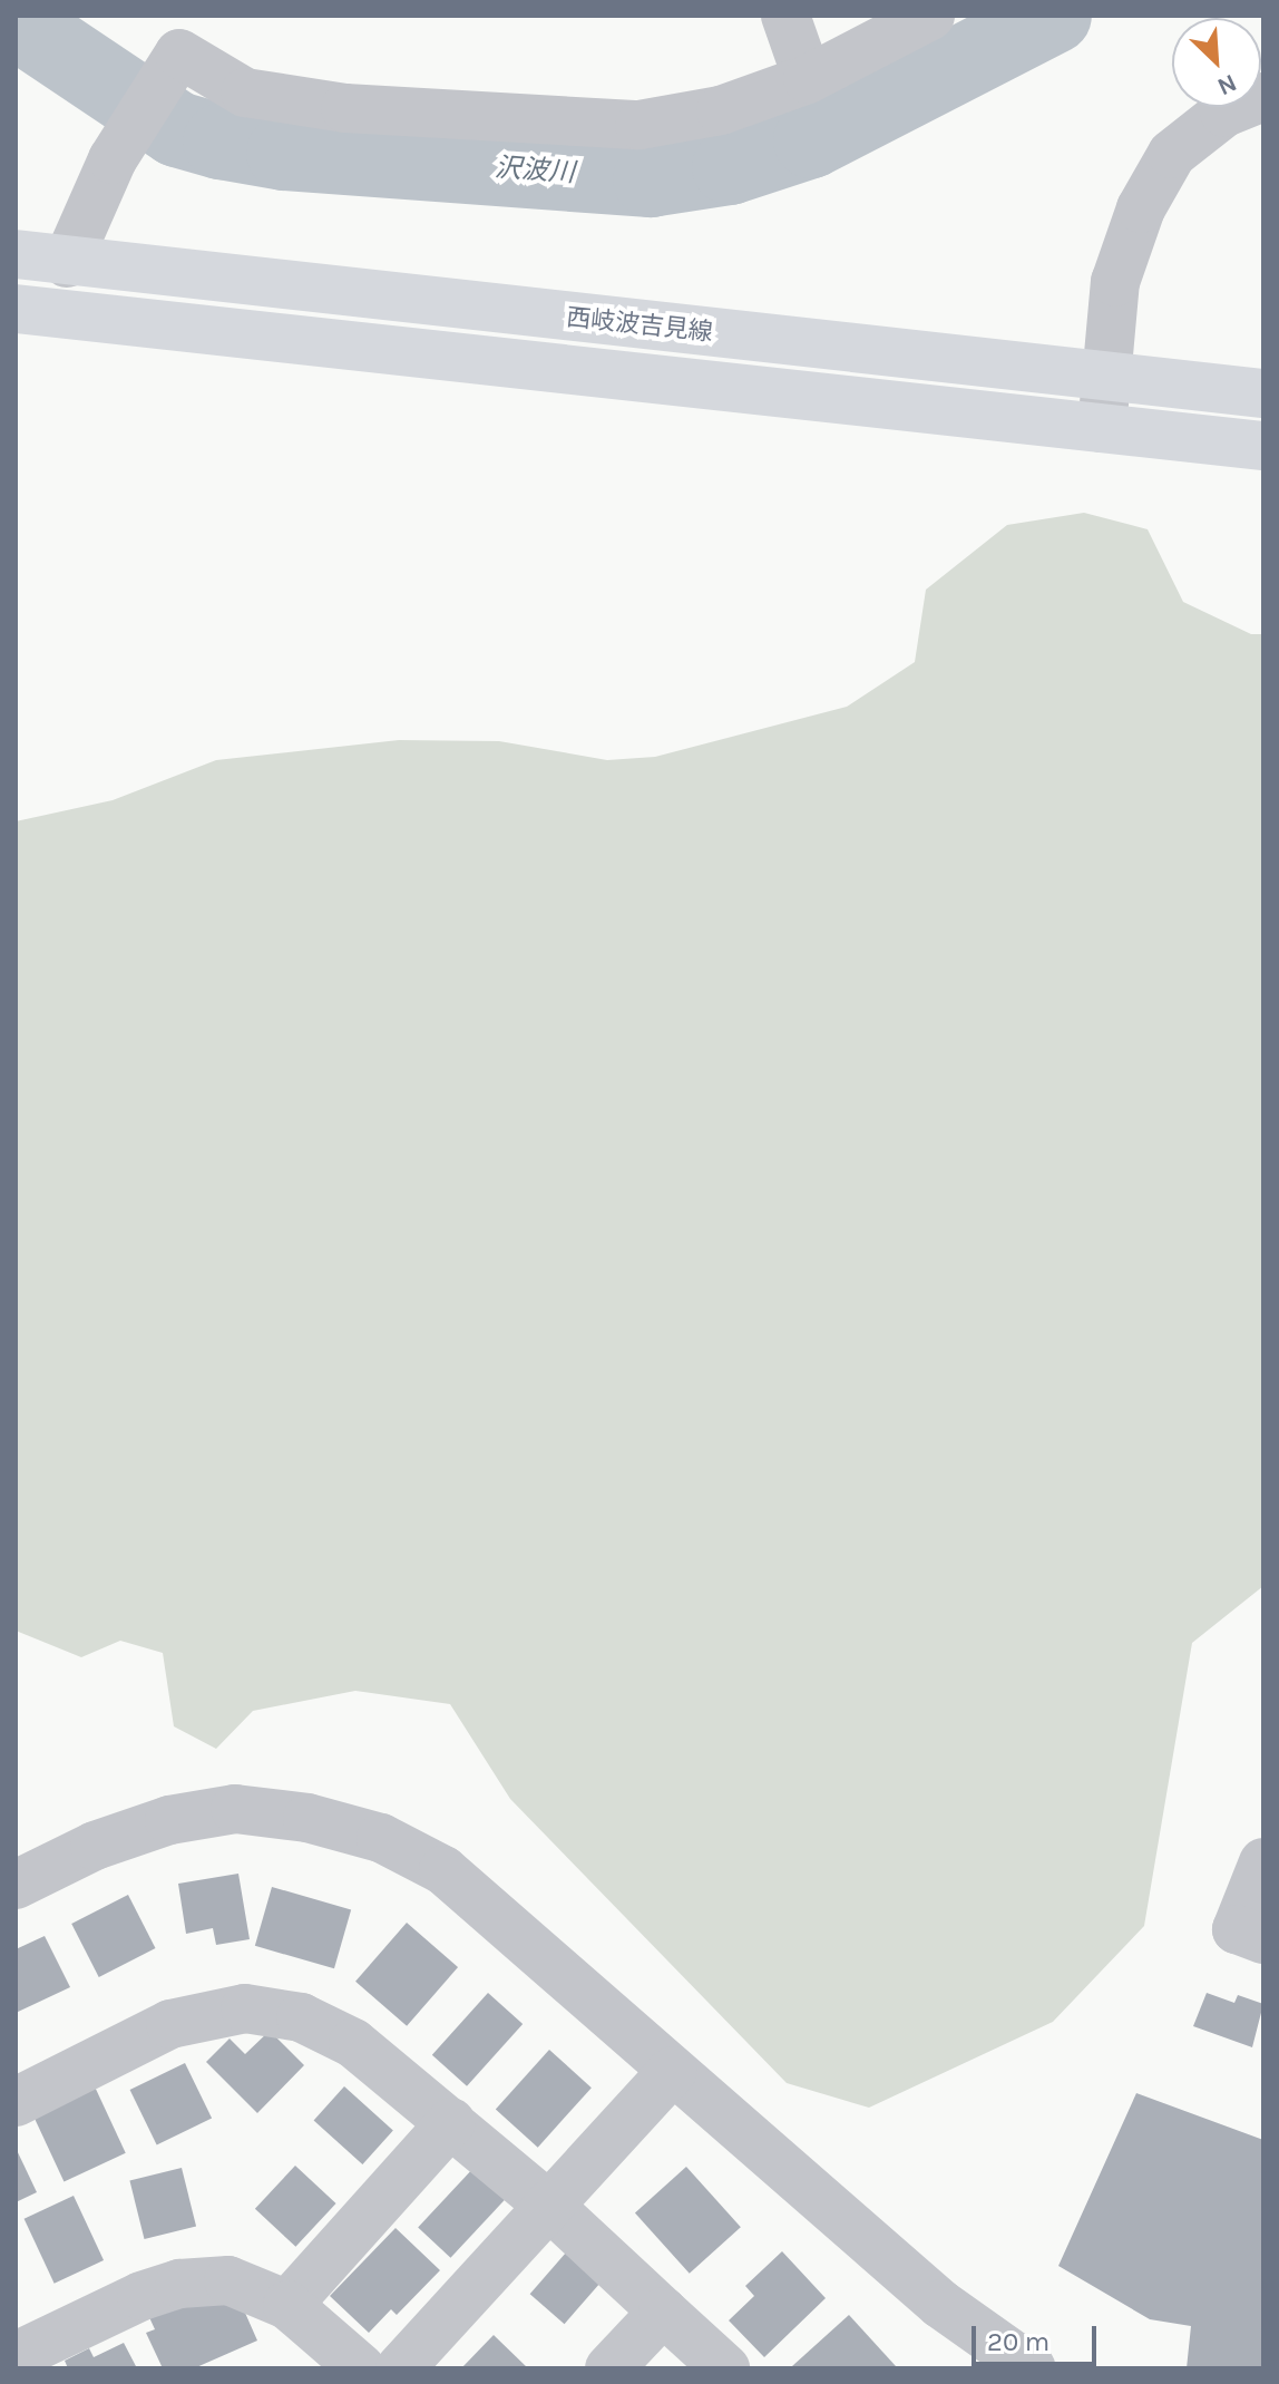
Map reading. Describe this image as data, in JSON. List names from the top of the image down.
{
  "streets": {
    "main road": ["西岐波吉見線"]
  },
  "water": ["沢波川"],
  "scale_bar": "20 m",
  "north": "bottom right"
}
